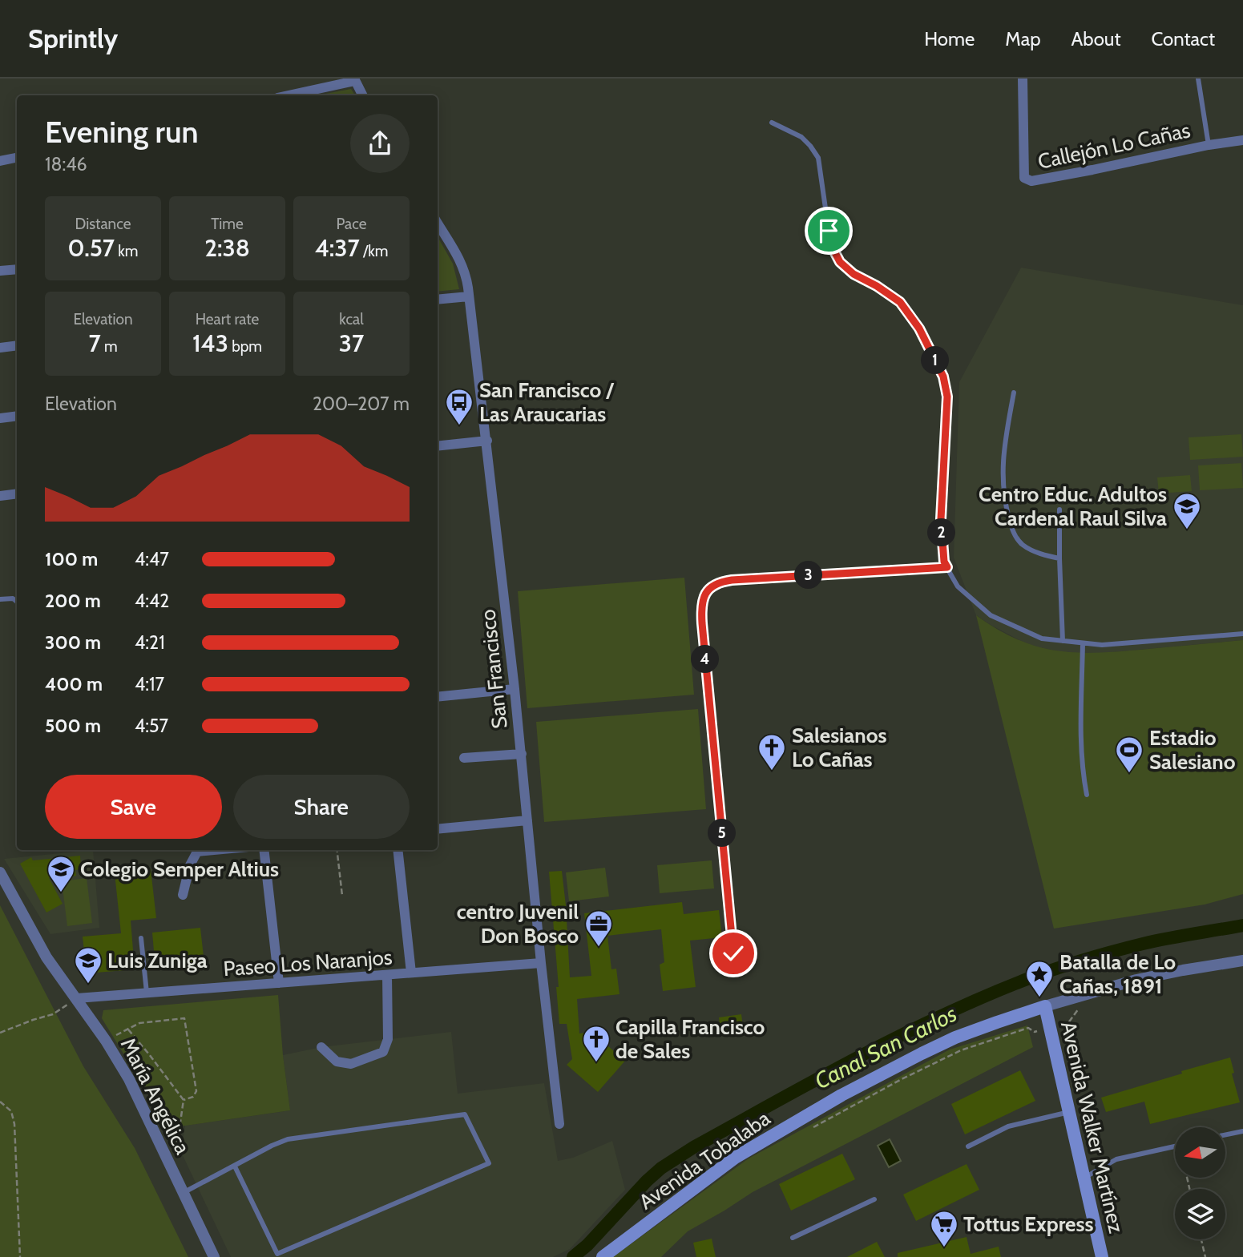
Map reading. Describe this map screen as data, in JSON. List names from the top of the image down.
{
  "streets": {
    "main road": ["Avenida Walker Martínez", "Avenida Tobalaba"],
    "street": [
      "Callejón Lo Cañas",
      "San Francisco",
      "Paseo Los Naranjos",
      "María Angélica"
    ]
  },
  "crossings": [
    ["San Francisco", "Paseo Los Naranjos"],
    ["Paseo Los Naranjos", "María Angélica"],
    ["Avenida Walker Martínez", "Avenida Tobalaba"]
  ],
  "water": ["Canal San Carlos"],
  "places": {
    "bus stop": ["San Francisco / Las Araucarias"],
    "school or university": ["Centro Educ. Adultos Cardenal Raul Silva", "Colegio Semper Altius", "Luis Zuniga"],
    "church": ["Salesianos Lo Cañas", "Capilla Francisco de Sales"],
    "sports": ["Estadio Salesiano"],
    "office": ["centro Juvenil Don Bosco"],
    "place": ["Batalla de Lo Cañas, 1891"],
    "supermarket": ["Tottus Express"]
  },
  "north": "left",
  "page": {
    "header": "Sprintly",
    "nav": [
      "Home",
      "Map",
      "About",
      "Contact"
    ],
    "heading": ["Evening run", "18:46"],
    "stats": [
      ["Distance", "0.57 km"],
      ["Time", "2:38"],
      ["Pace", "4:37 /km"],
      ["Elevation", "7 m"],
      ["Heart rate", "143 bpm"],
      ["kcal", "37"]
    ],
    "pins": [
      "1",
      "2",
      "3",
      "4",
      "5"
    ],
    "chart": ["Elevation", "200–207 m"],
    "list": [
      {
        "name": "100 m",
        "note": "4:47"
      },
      {
        "name": "200 m",
        "note": "4:42"
      },
      {
        "name": "300 m",
        "note": "4:21"
      },
      {
        "name": "400 m",
        "note": "4:17"
      },
      {
        "name": "500 m",
        "note": "4:57"
      }
    ],
    "buttons": ["Save", "Share"]
  }
}
